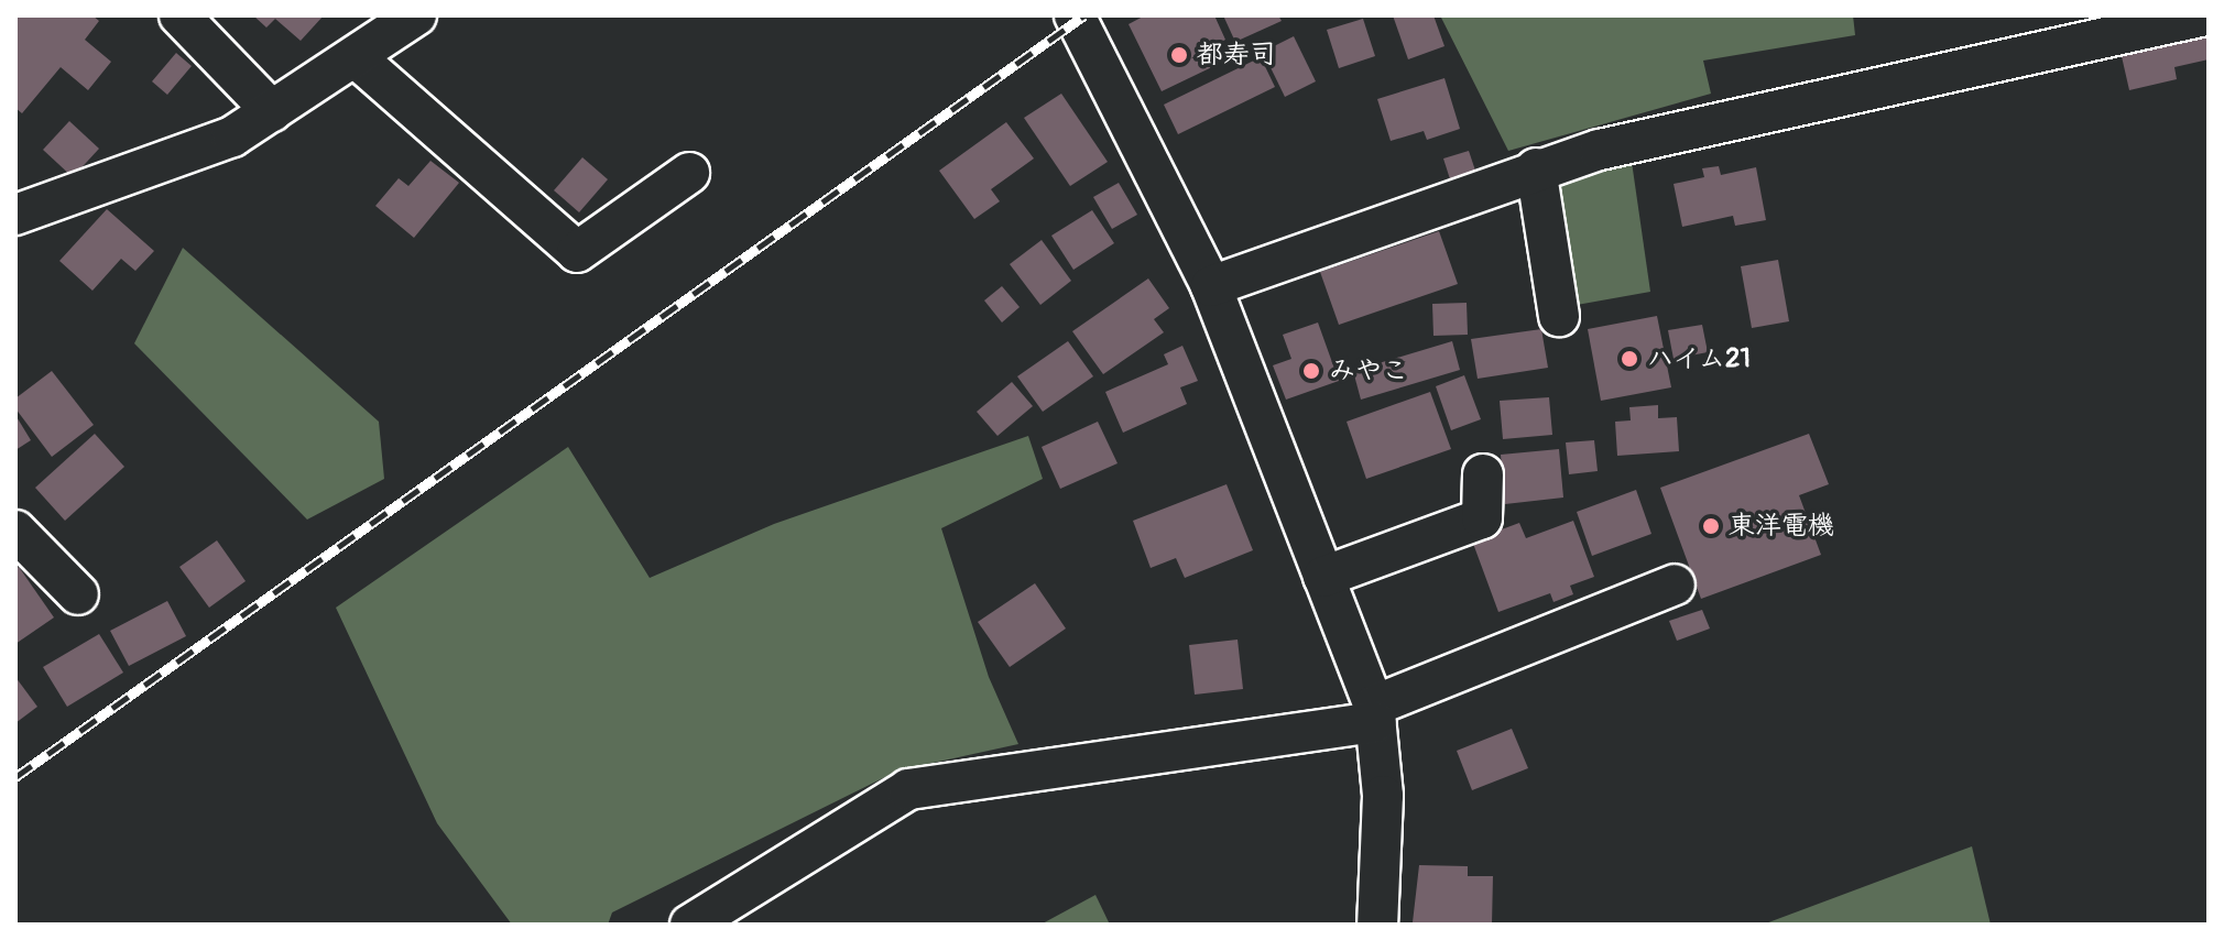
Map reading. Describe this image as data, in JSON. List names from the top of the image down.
{
  "places": [
    "都寿司",
    "ハイム21",
    "みやこ",
    "東洋電機"
  ]
}
